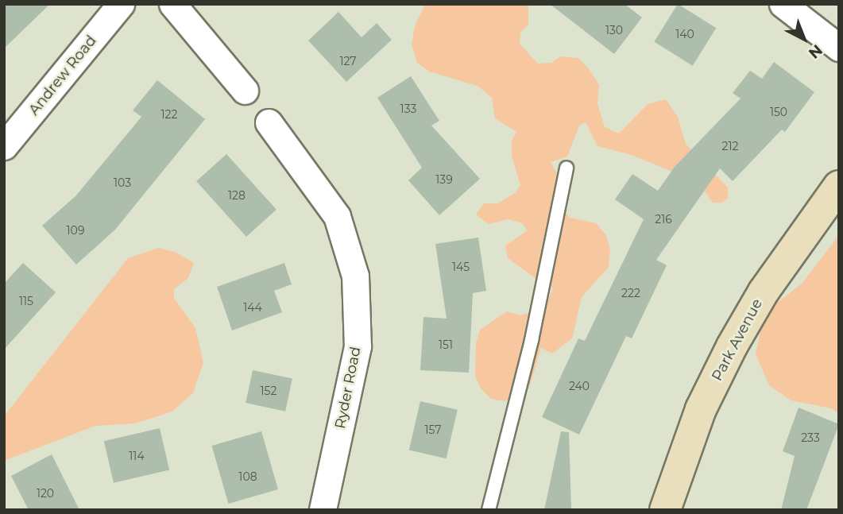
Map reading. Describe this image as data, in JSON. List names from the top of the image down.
{
  "streets": {
    "street": ["Andrew Road", "Park Avenue", "Ryder Road"]
  },
  "house_numbers": [
    "130",
    "140",
    "127",
    "133",
    "150",
    "122",
    "212",
    "139",
    "103",
    "128",
    "216",
    "109",
    "145",
    "222",
    "115",
    "144",
    "151",
    "240",
    "152",
    "157",
    "233",
    "114",
    "108",
    "120"
  ],
  "north": "bottom right"
}
